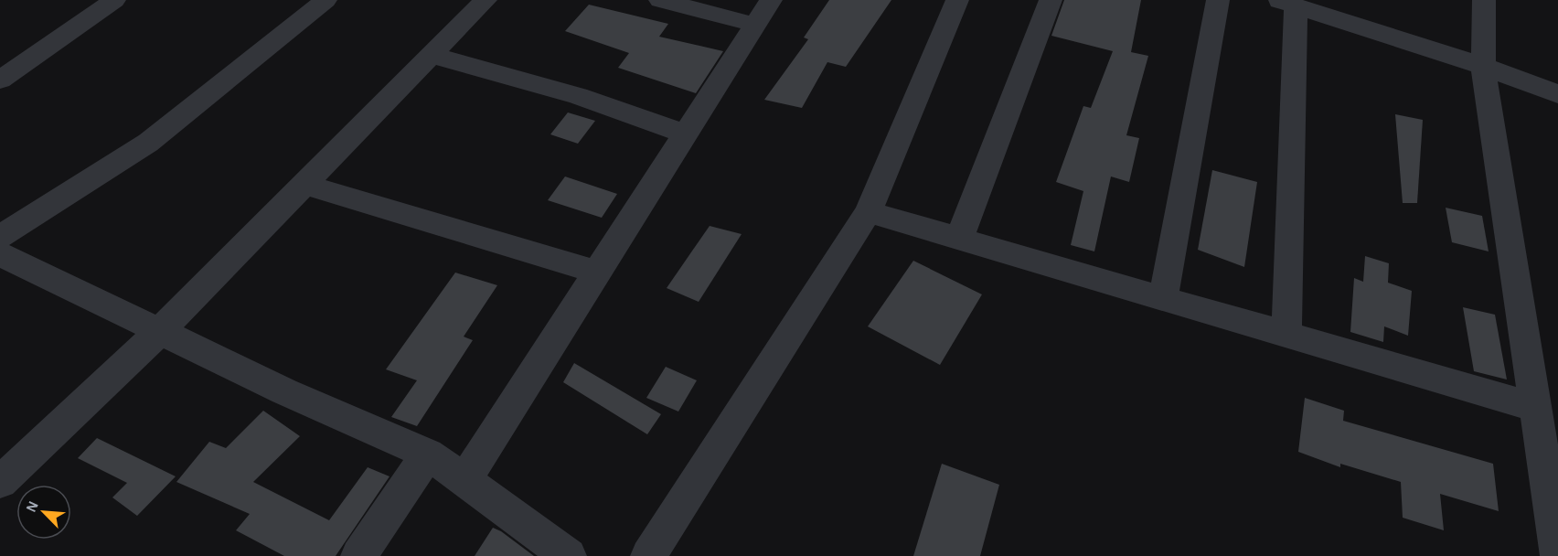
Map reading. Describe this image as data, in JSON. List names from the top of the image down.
{
  "north": "top left"
}
